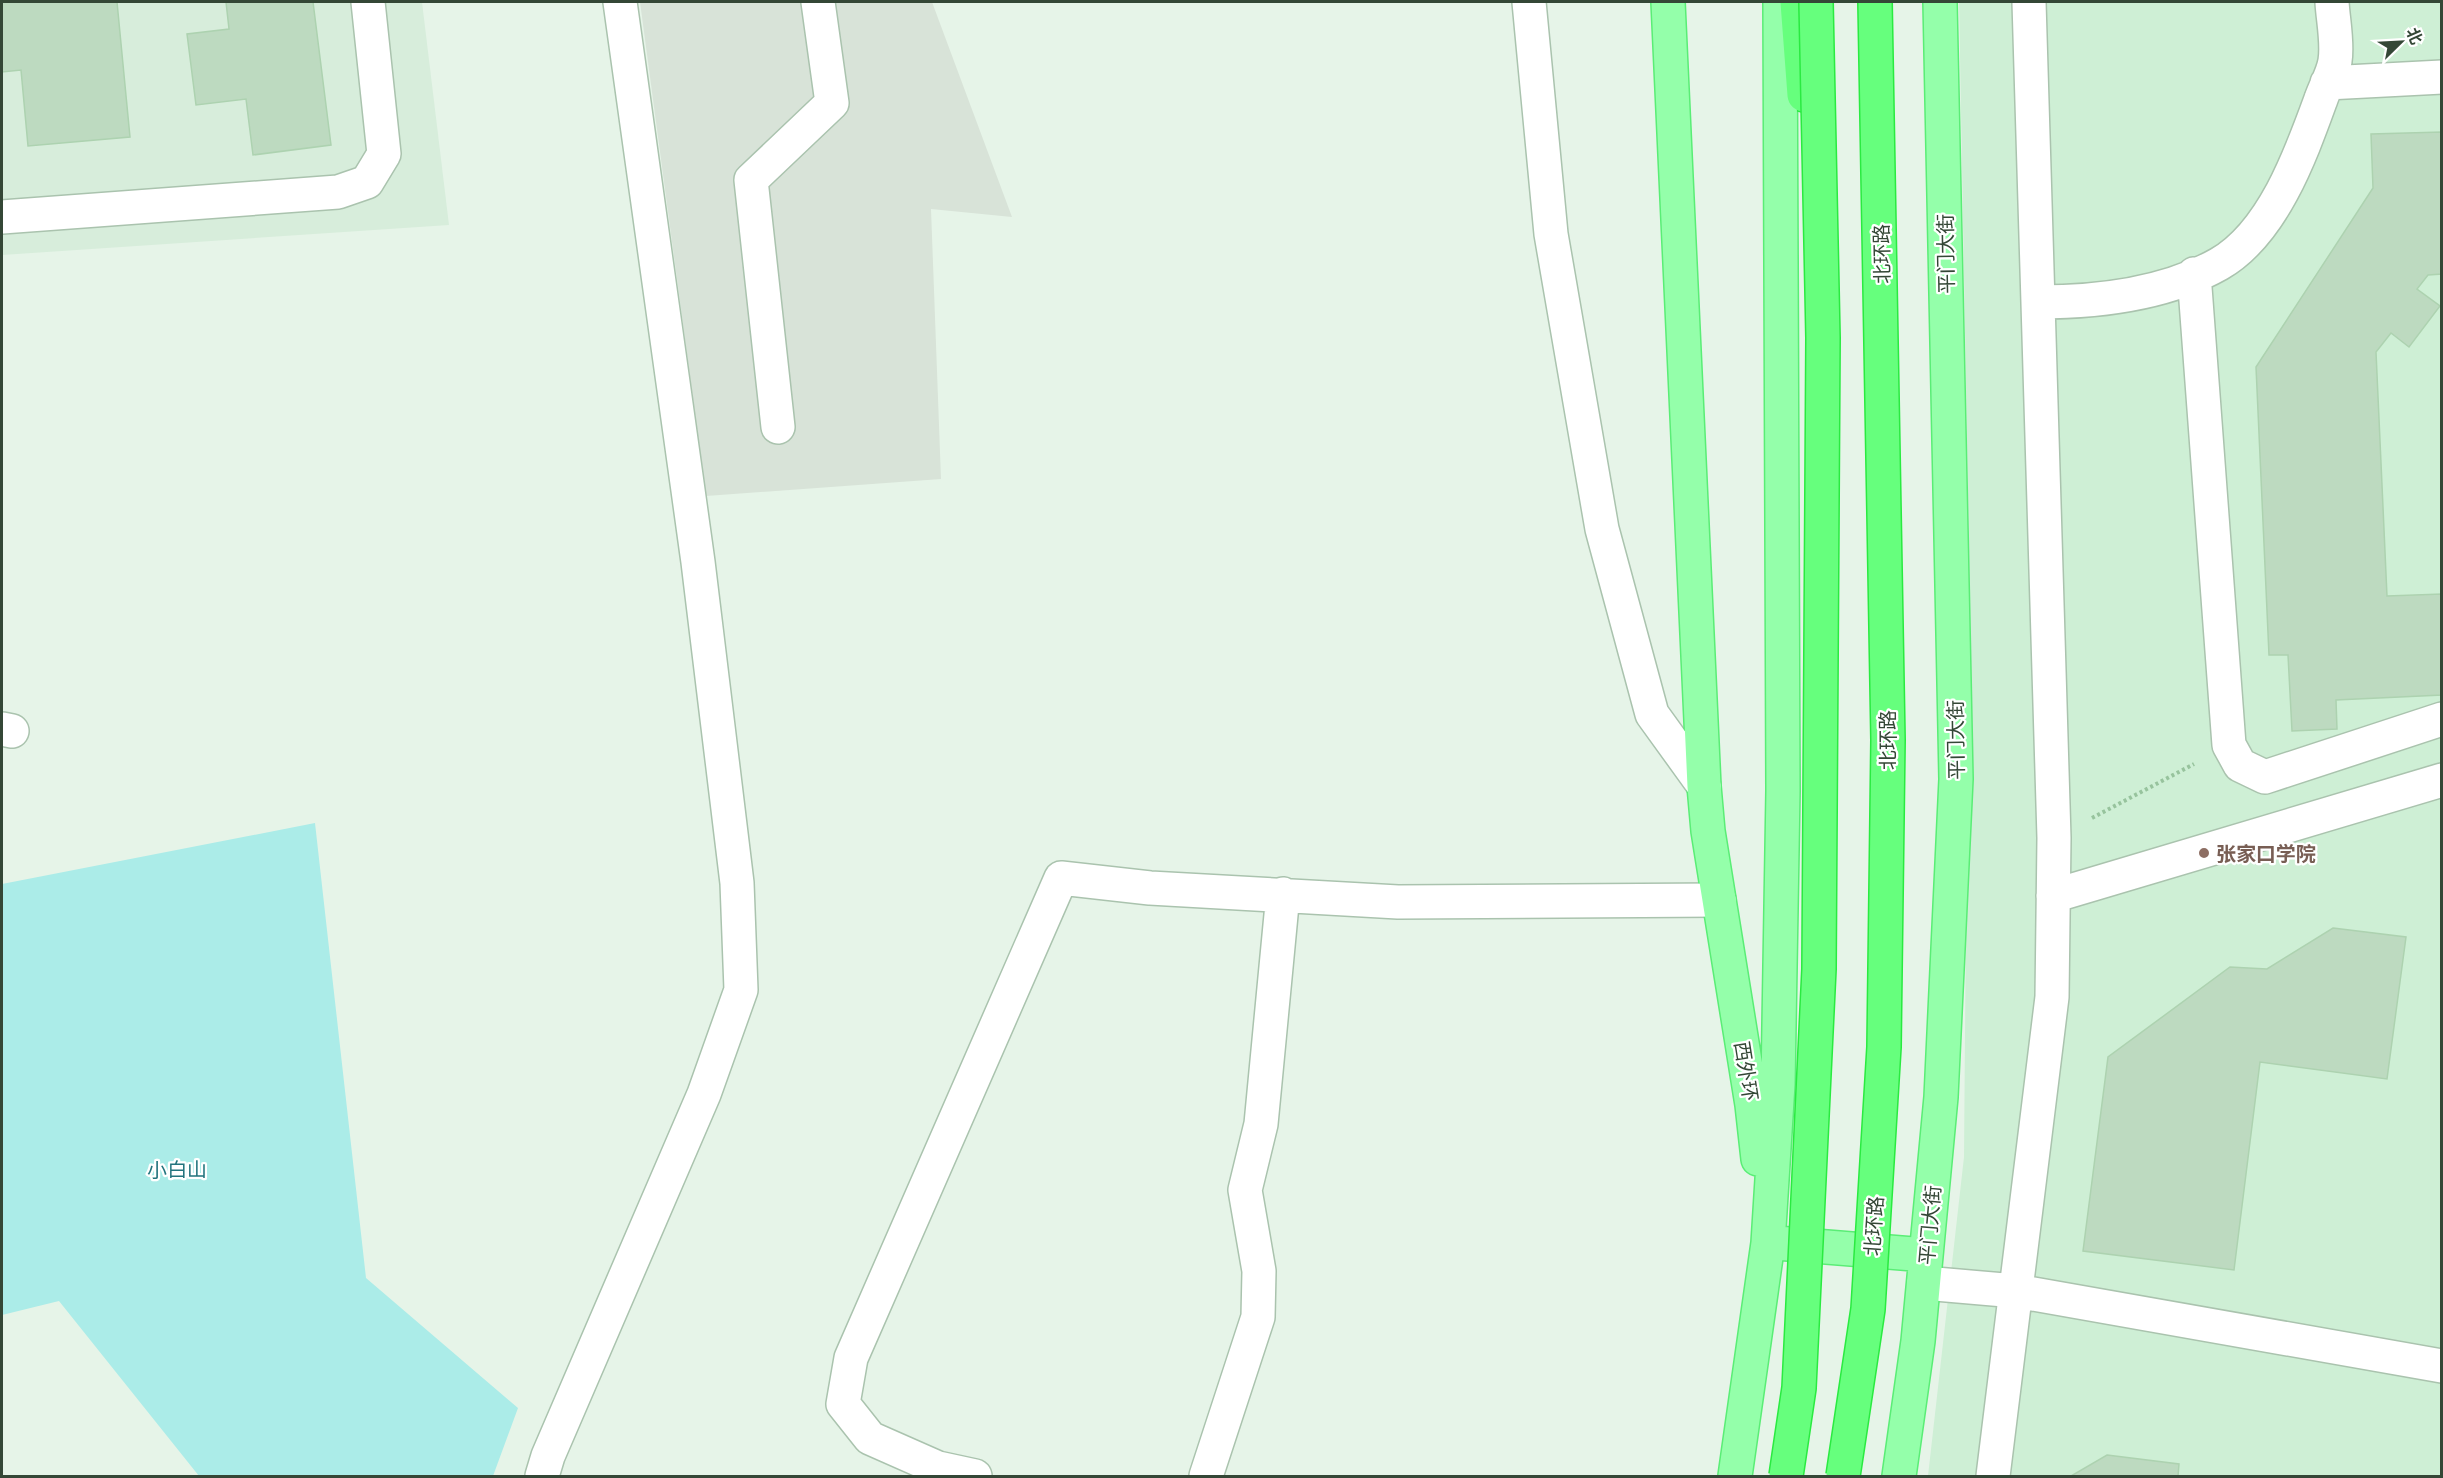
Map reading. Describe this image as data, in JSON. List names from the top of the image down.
{
  "streets": {
    "highway": ["北环路"],
    "main road": ["平门大街", "西外环"]
  },
  "parks": ["小白山"],
  "places": ["张家口学院"],
  "north": "top right"
}
